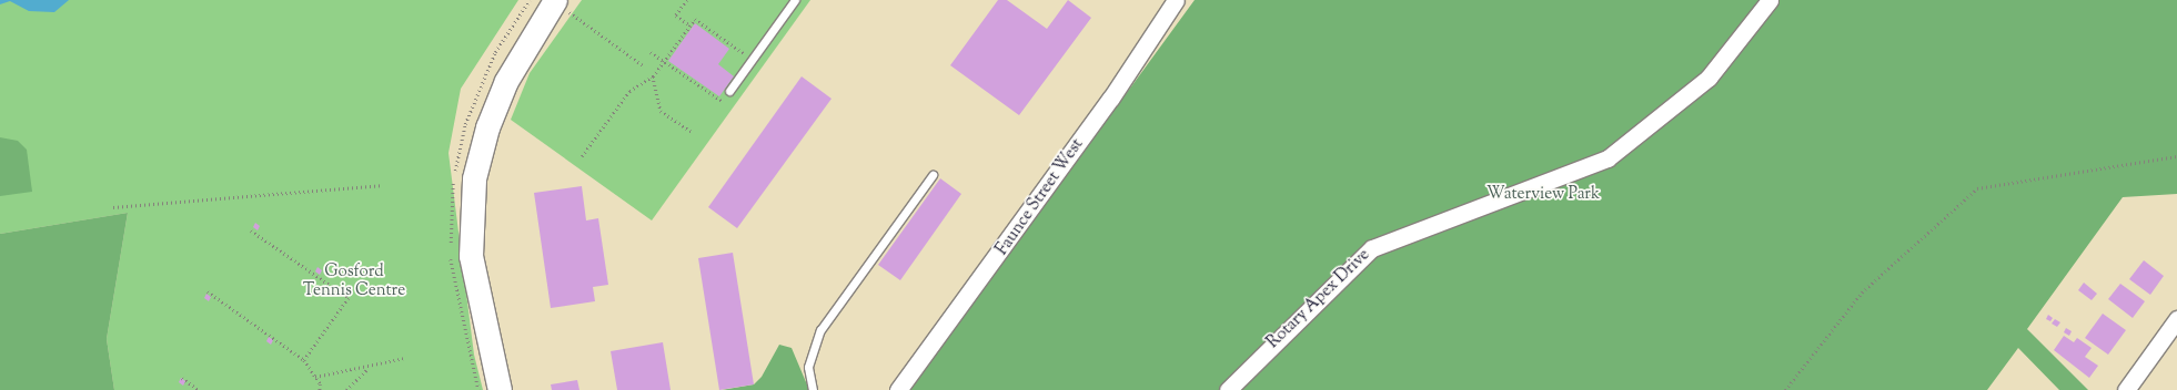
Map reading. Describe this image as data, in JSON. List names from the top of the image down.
{
  "streets": {
    "street": ["Faunce Street West", "Rotary Apex Drive"]
  },
  "parks": ["Waterview Park", "Gosford Tennis Centre"]
}
